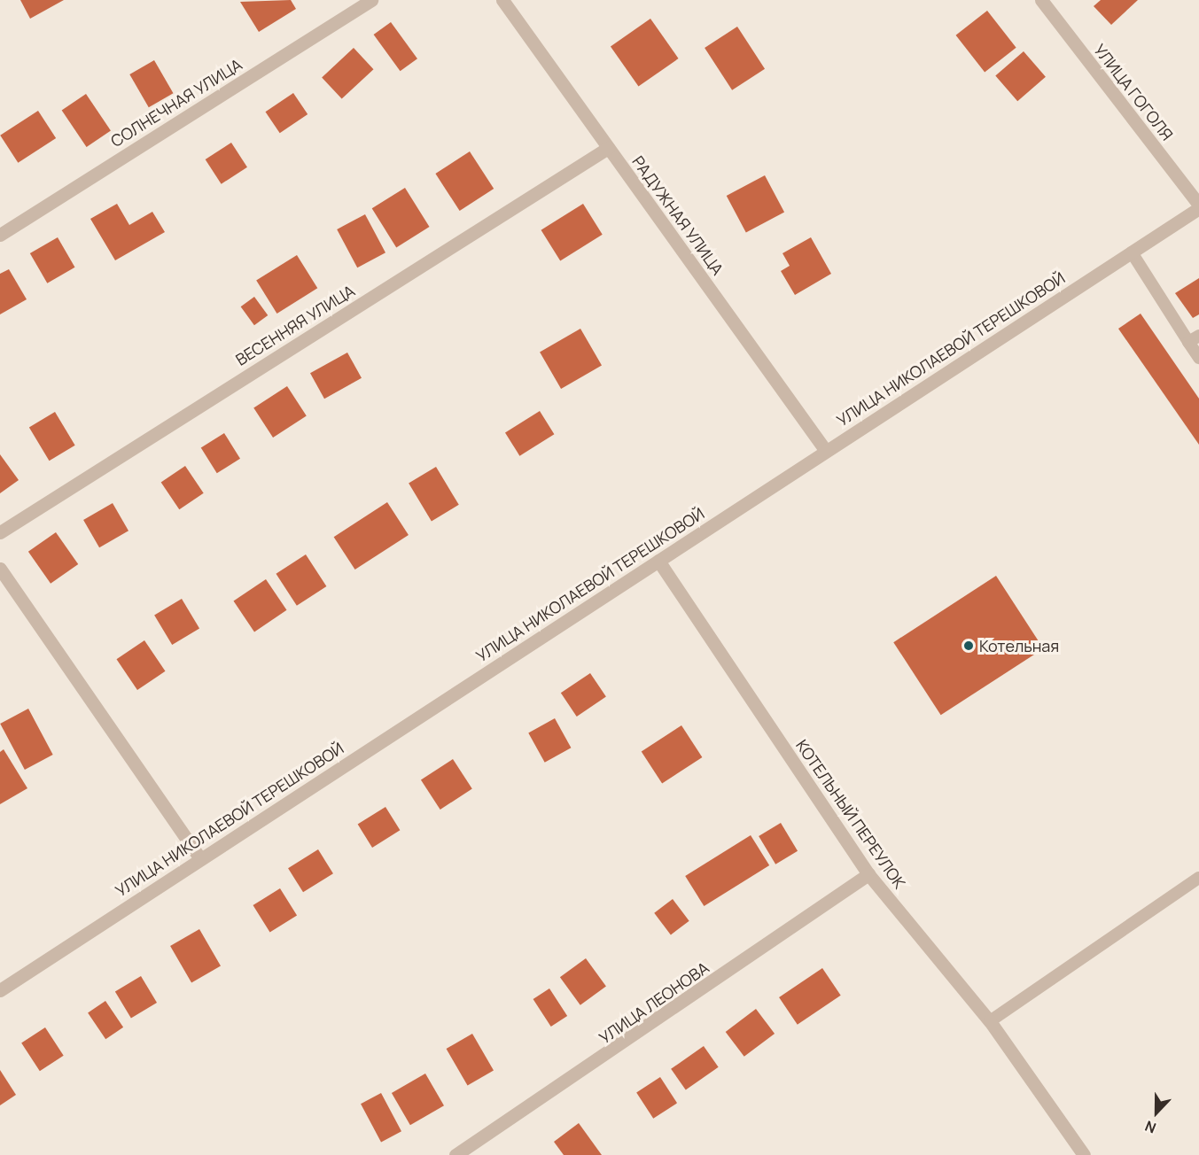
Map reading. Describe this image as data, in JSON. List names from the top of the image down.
{
  "streets": {
    "street": [
      "УЛИЦА ГОГОЛЯ",
      "СОЛНЕЧНАЯ УЛИЦА",
      "РАДУЖНАЯ УЛИЦА",
      "ВЕСЕННЯЯ УЛИЦА",
      "УЛИЦА НИКОЛАЕВОЙ ТЕРЕШКОВОЙ",
      "КОТЕЛЬНЫЙ ПЕРЕУЛОК",
      "УЛИЦА ЛЕОНОВА"
    ]
  },
  "crossings": [
    ["УЛИЦА ГОГОЛЯ", "УЛИЦА НИКОЛАЕВОЙ ТЕРЕШКОВОЙ"],
    ["РАДУЖНАЯ УЛИЦА", "ВЕСЕННЯЯ УЛИЦА"],
    ["РАДУЖНАЯ УЛИЦА", "УЛИЦА НИКОЛАЕВОЙ ТЕРЕШКОВОЙ"],
    ["УЛИЦА НИКОЛАЕВОЙ ТЕРЕШКОВОЙ", "КОТЕЛЬНЫЙ ПЕРЕУЛОК"],
    ["КОТЕЛЬНЫЙ ПЕРЕУЛОК", "УЛИЦА ЛЕОНОВА"]
  ],
  "places": ["Котельная"],
  "north": "bottom"
}
